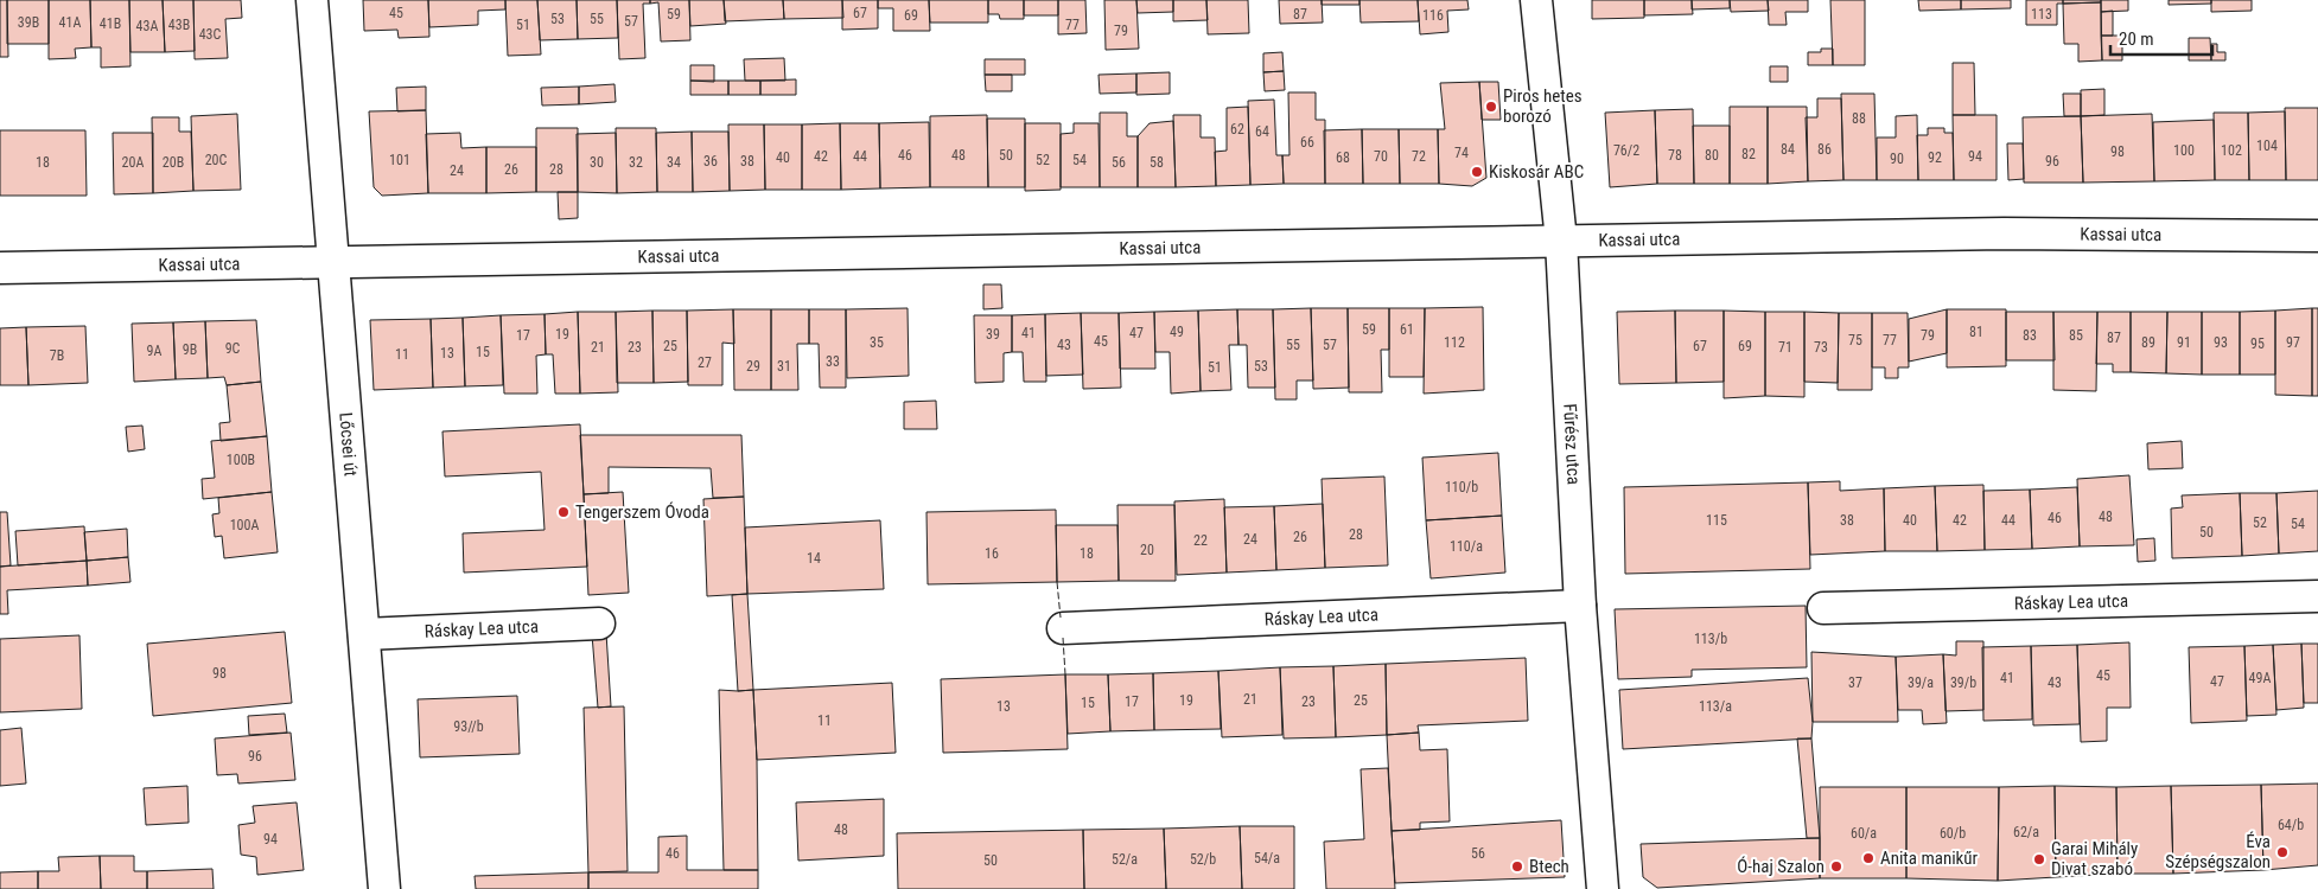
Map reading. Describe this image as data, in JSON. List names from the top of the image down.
{
  "streets": {
    "street": [
      "Kassai utca",
      "Lőcsei út",
      "Fűrész utca",
      "Ráskay Lea utca"
    ]
  },
  "crossings": [
    ["Kassai utca", "Lőcsei út"],
    ["Kassai utca", "Fűrész utca"],
    ["Lőcsei út", "Ráskay Lea utca"],
    ["Fűrész utca", "Ráskay Lea utca"]
  ],
  "places": [
    "Piros hetes borozó",
    "Kiskosár ABC",
    "Tengerszem Óvoda",
    "Éva Szépségszalon",
    "Anita manikűr",
    "Garai Mihály Divat szabó",
    "Btech",
    "Ó-haj Szalon"
  ],
  "house_numbers": [
    "45",
    "67",
    "59",
    "87",
    "113",
    "69",
    "116",
    "53",
    "55",
    "57",
    "39B",
    "41A",
    "41B",
    "43B",
    "51",
    "77",
    "43A",
    "79",
    "43C",
    "88",
    "62",
    "64",
    "66",
    "104",
    "84",
    "86",
    "76/2",
    "100",
    "102",
    "98",
    "74",
    "82",
    "46",
    "48",
    "50",
    "78",
    "80",
    "42",
    "44",
    "70",
    "72",
    "94",
    "40",
    "68",
    "92",
    "90",
    "20C",
    "101",
    "52",
    "54",
    "36",
    "38",
    "96",
    "18",
    "20A",
    "20B",
    "30",
    "32",
    "34",
    "56",
    "58",
    "26",
    "28",
    "24",
    "59",
    "61",
    "49",
    "81",
    "41",
    "47",
    "19",
    "39",
    "17",
    "79",
    "83",
    "85",
    "87",
    "75",
    "77",
    "45",
    "35",
    "112",
    "89",
    "91",
    "93",
    "97",
    "95",
    "43",
    "55",
    "57",
    "25",
    "67",
    "69",
    "21",
    "23",
    "71",
    "73",
    "9C",
    "9B",
    "9A",
    "15",
    "13",
    "11",
    "7B",
    "33",
    "27",
    "29",
    "31",
    "53",
    "51",
    "100B",
    "110/b",
    "48",
    "46",
    "115",
    "38",
    "40",
    "42",
    "44",
    "52",
    "54",
    "100A",
    "50",
    "28",
    "26",
    "24",
    "22",
    "110/a",
    "20",
    "16",
    "18",
    "14",
    "113/b",
    "98",
    "45",
    "41",
    "49A",
    "47",
    "37",
    "39/a",
    "39/b",
    "43",
    "21",
    "19",
    "25",
    "17",
    "23",
    "15",
    "13",
    "113/a",
    "11",
    "93//b",
    "96",
    "64/b",
    "48",
    "62/a",
    "60/a",
    "60/b",
    "94",
    "46",
    "56",
    "54/a",
    "52/a",
    "52/b",
    "50"
  ],
  "scale_bar": "20 m"
}
